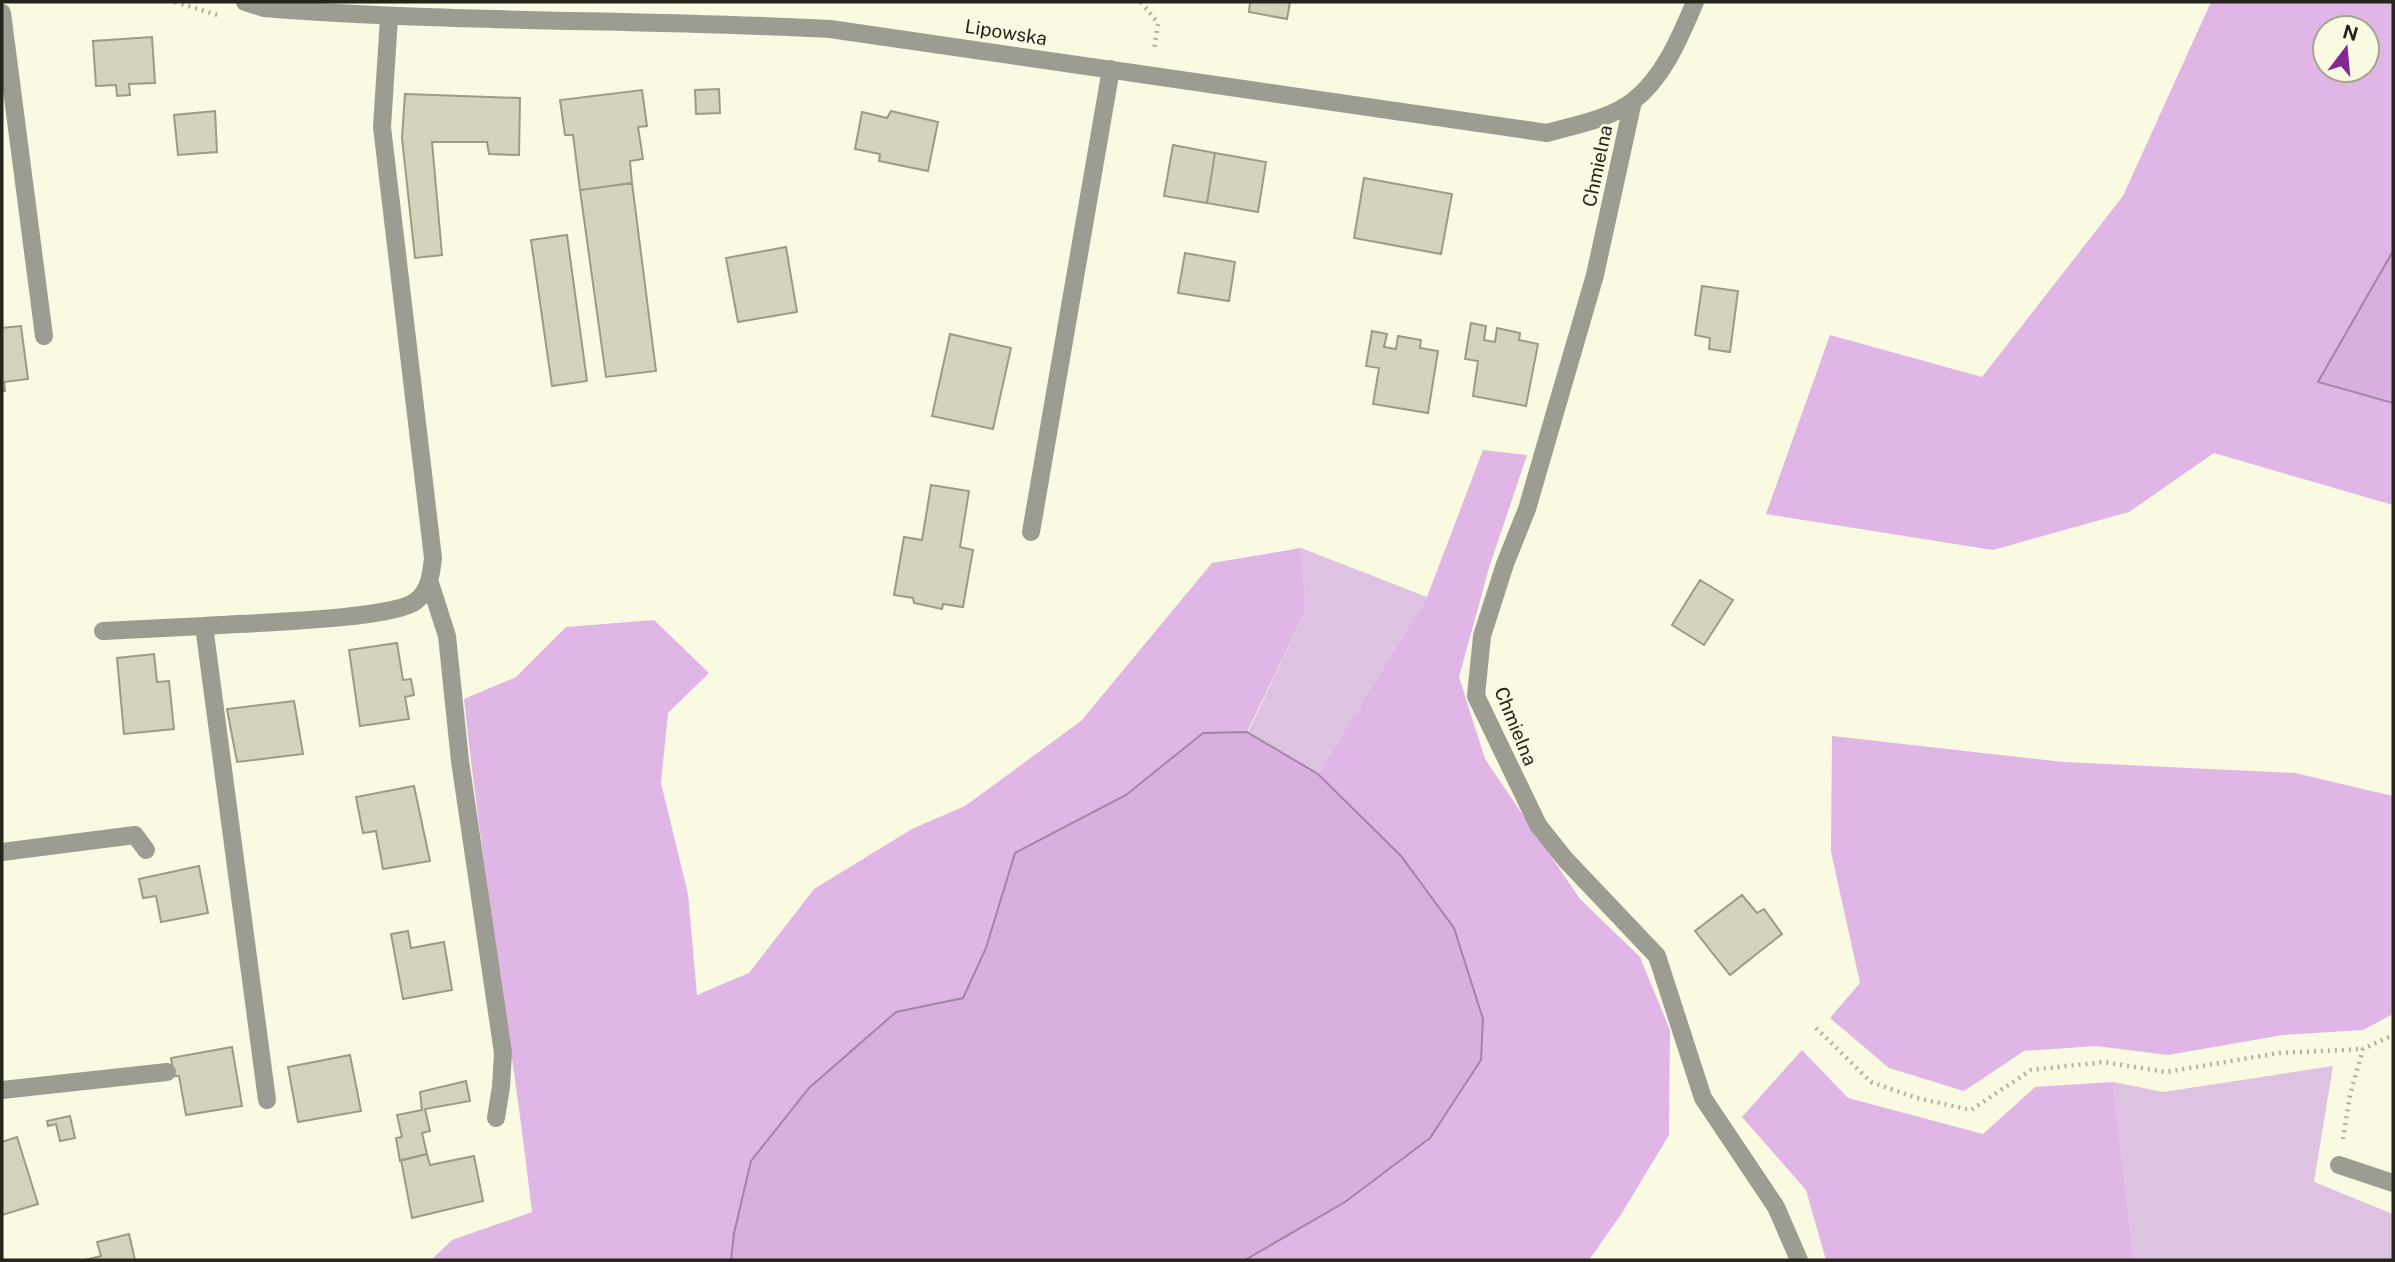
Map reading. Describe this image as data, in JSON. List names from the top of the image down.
{
  "streets": {
    "street": ["Lipowska", "Chmielna"]
  },
  "crossings": [
    ["Lipowska", "Chmielna"]
  ],
  "north": "top"
}
